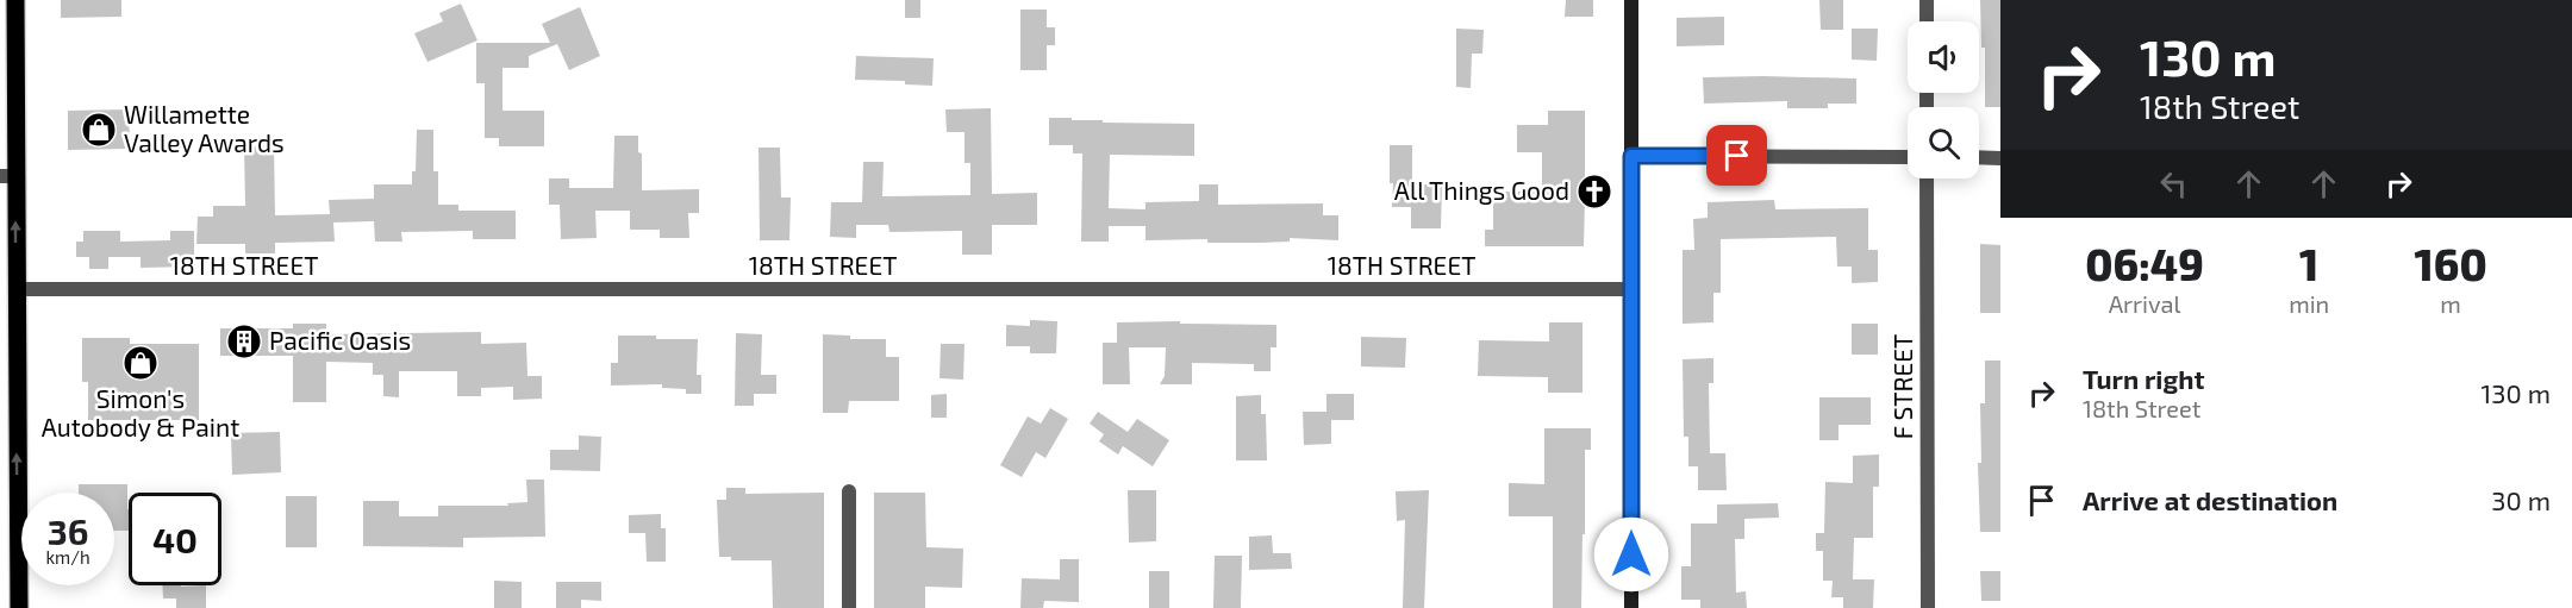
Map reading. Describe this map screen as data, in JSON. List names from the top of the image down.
{
  "streets": {
    "street": ["18TH STREET", "F STREET"]
  },
  "places": {
    "shop": ["Willamette Valley Awards", "Simon's Autobody & Paint"],
    "church": ["All Things Good"],
    "building": ["Pacific Oasis"]
  },
  "page": {
    "turn": ["130 m", "18th Street"],
    "eta": [
      "06:49",
      "Arrival",
      "1",
      "min",
      "160",
      "m"
    ],
    "list": [
      {
        "name": "Turn right",
        "note": "18th Street",
        "value": "130 m"
      },
      {
        "name": "Arrive at destination",
        "value": "30 m"
      }
    ],
    "speed": "36 km/h",
    "limit": "40"
  }
}
